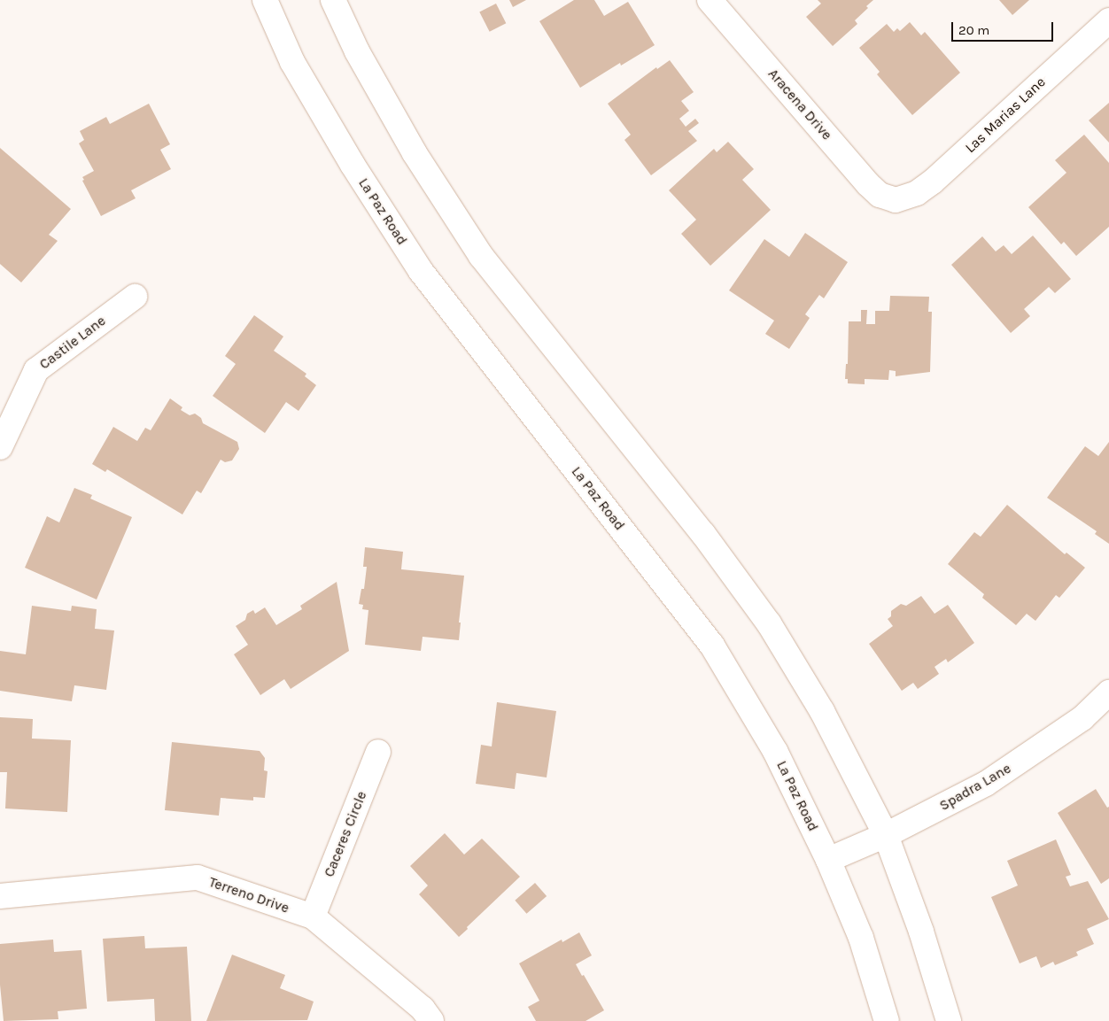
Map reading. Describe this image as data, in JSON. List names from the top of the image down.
{
  "streets": {
    "main road": [
      "Aracena Drive",
      "Las Marias Lane",
      "La Paz Road",
      "Castile Lane",
      "Spadra Lane",
      "Caceres Circle",
      "Terreno Drive"
    ]
  },
  "crossings": [
    ["Aracena Drive", "Las Marias Lane"],
    ["La Paz Road", "Spadra Lane"],
    ["Caceres Circle", "Terreno Drive"]
  ],
  "scale_bar": "20 m"
}
